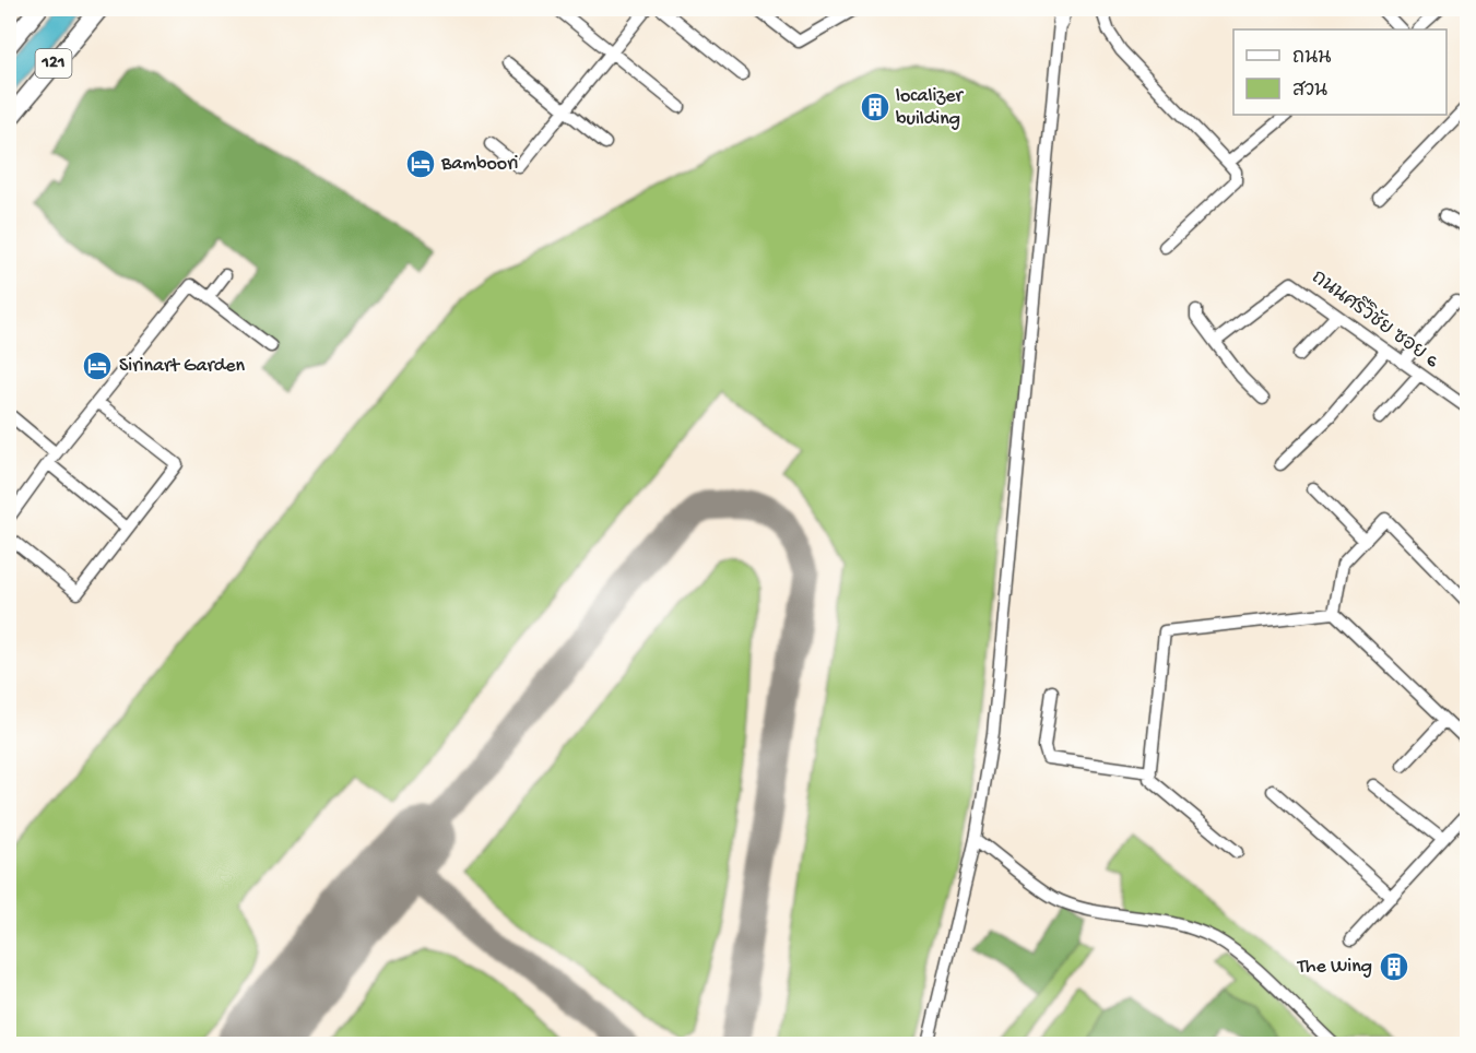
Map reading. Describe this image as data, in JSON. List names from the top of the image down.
{
  "streets": {
    "main road": ["121"],
    "street": ["ถนนศรีวิชัย ซอย 6"]
  },
  "places": {
    "building": ["localizer building", "The Wing"],
    "hotel": ["Bamboori", "Sirinart Garden"]
  },
  "legend": ["ถนน", "สวน"]
}
